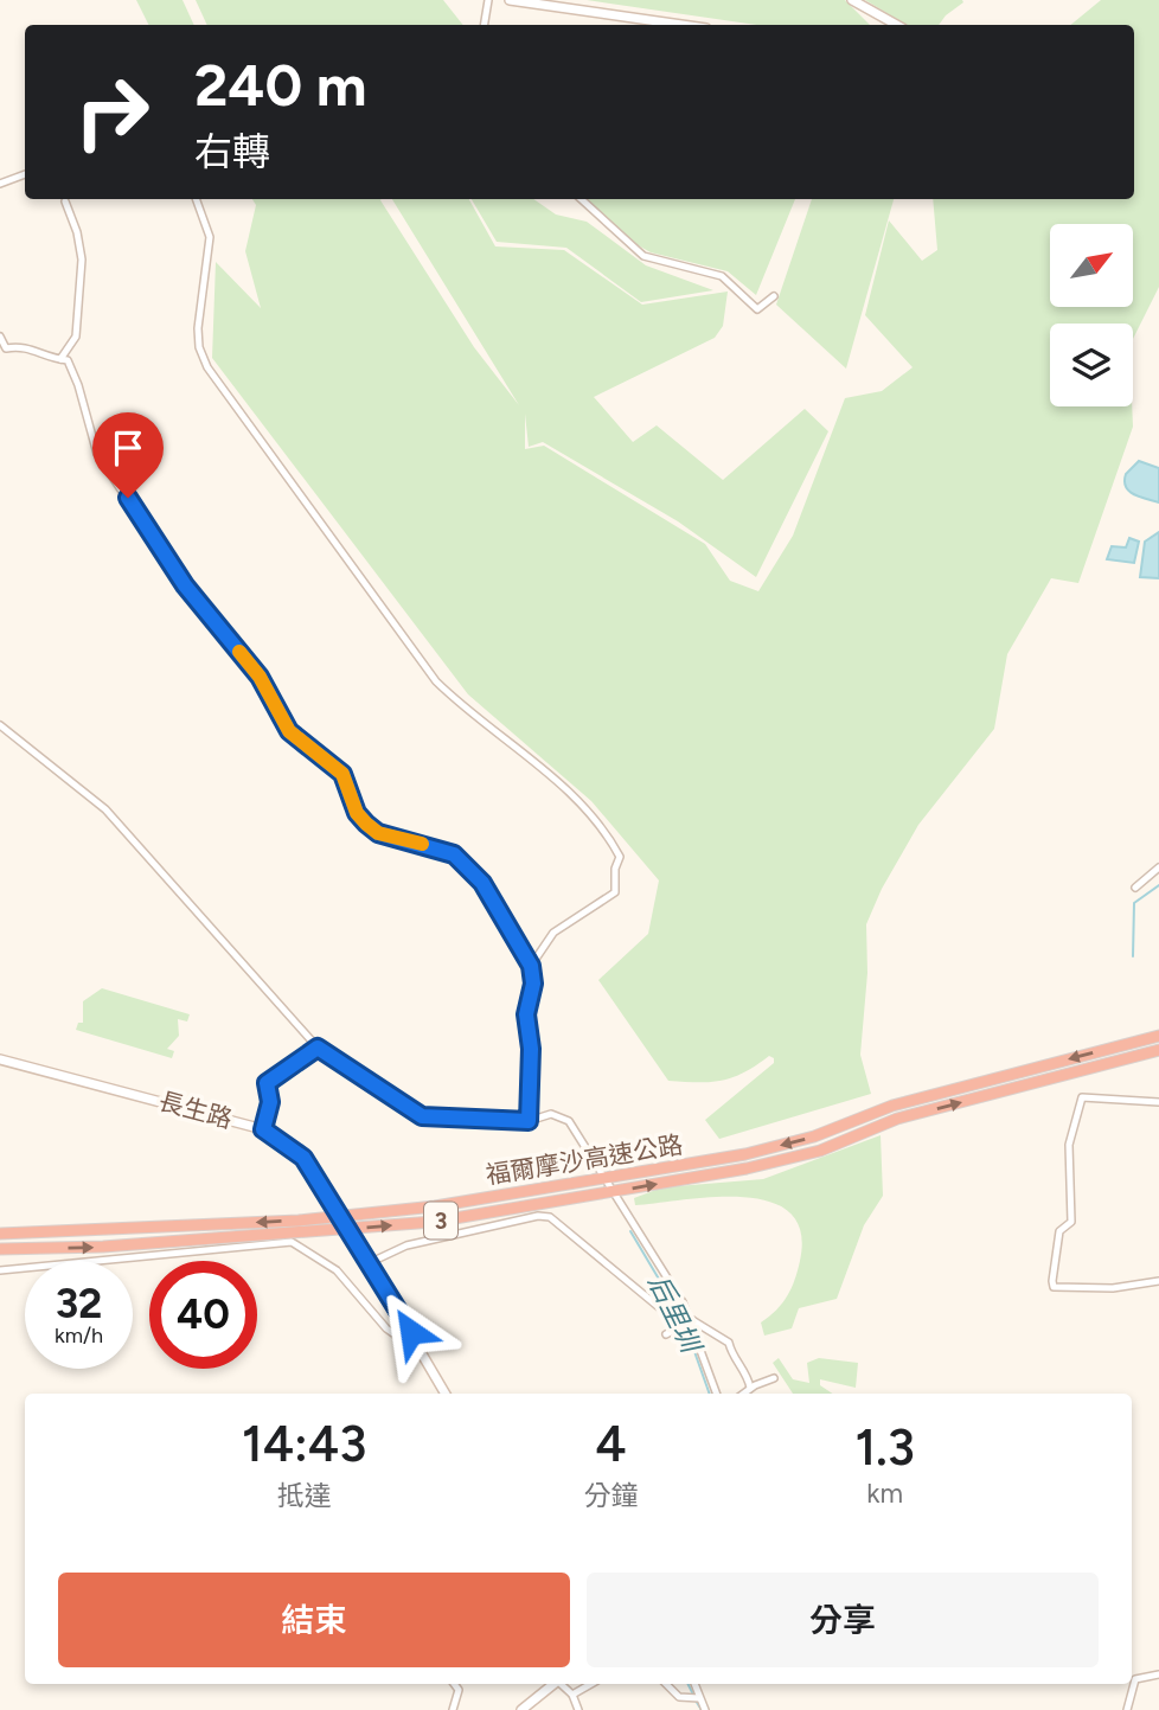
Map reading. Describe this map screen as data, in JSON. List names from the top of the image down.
{
  "streets": {
    "highway": ["福爾摩沙高速公路", "3"],
    "street": ["長生路"]
  },
  "water": ["后里圳"],
  "north": "top right",
  "page": {
    "turn": ["240 m", "右轉"],
    "speed": "32 km/h",
    "limit": "40",
    "eta": [
      "14:43",
      "抵達",
      "4",
      "分鐘",
      "1.3",
      "km"
    ],
    "buttons": ["結束", "分享"]
  }
}
